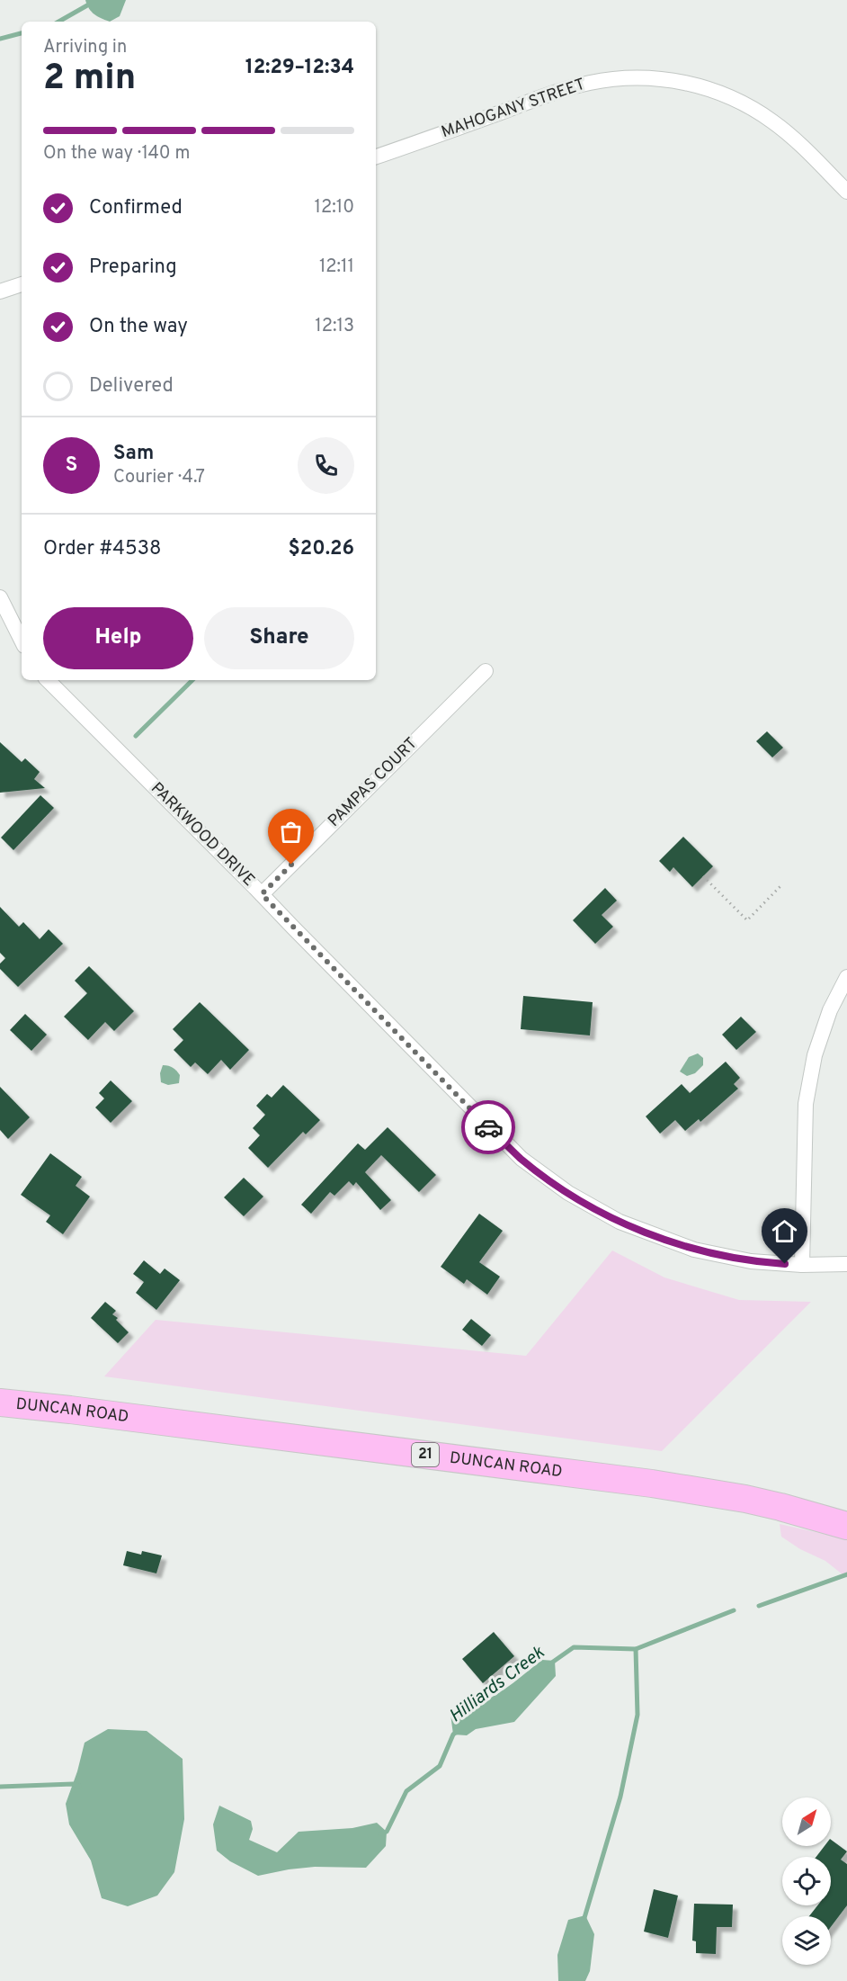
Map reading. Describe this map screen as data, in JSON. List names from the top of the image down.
{
  "streets": {
    "highway": ["DUNCAN ROAD", "21"],
    "street": ["MAHOGANY STREET", "PAMPAS COURT", "PARKWOOD DRIVE"]
  },
  "crossings": [
    ["PAMPAS COURT", "PARKWOOD DRIVE"]
  ],
  "water": ["Hilliards Creek"],
  "north": "top right",
  "page": {
    "heading": ["2 min", "Arriving in", "12:29–12:34"],
    "panel": [
      "Sam",
      "Courier · 4.7",
      "Order #4538",
      "$20.26"
    ],
    "bar": "On the way · 140 m",
    "list": [
      ["Confirmed", "12:10"],
      ["Preparing", "12:11"],
      ["On the way", "12:13"],
      "Delivered"
    ],
    "round": "S",
    "buttons": ["Help", "Share"]
  }
}
